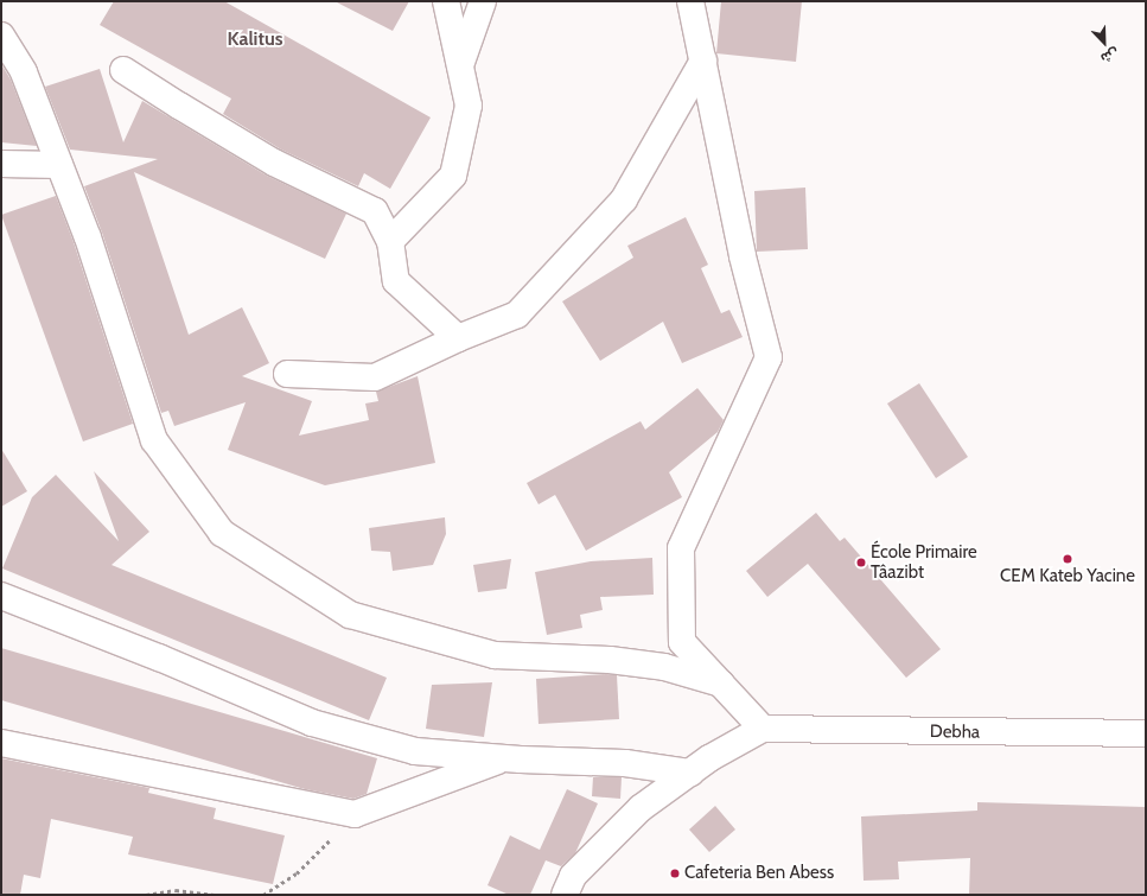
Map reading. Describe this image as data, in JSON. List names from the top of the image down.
{
  "streets": {
    "street": ["Debha"]
  },
  "districts": ["Kalitus"],
  "places": ["CEM Kateb Yacine", "École Primaire Tâazibt", "Cafeteria Ben Abess"],
  "north": "bottom right"
}
